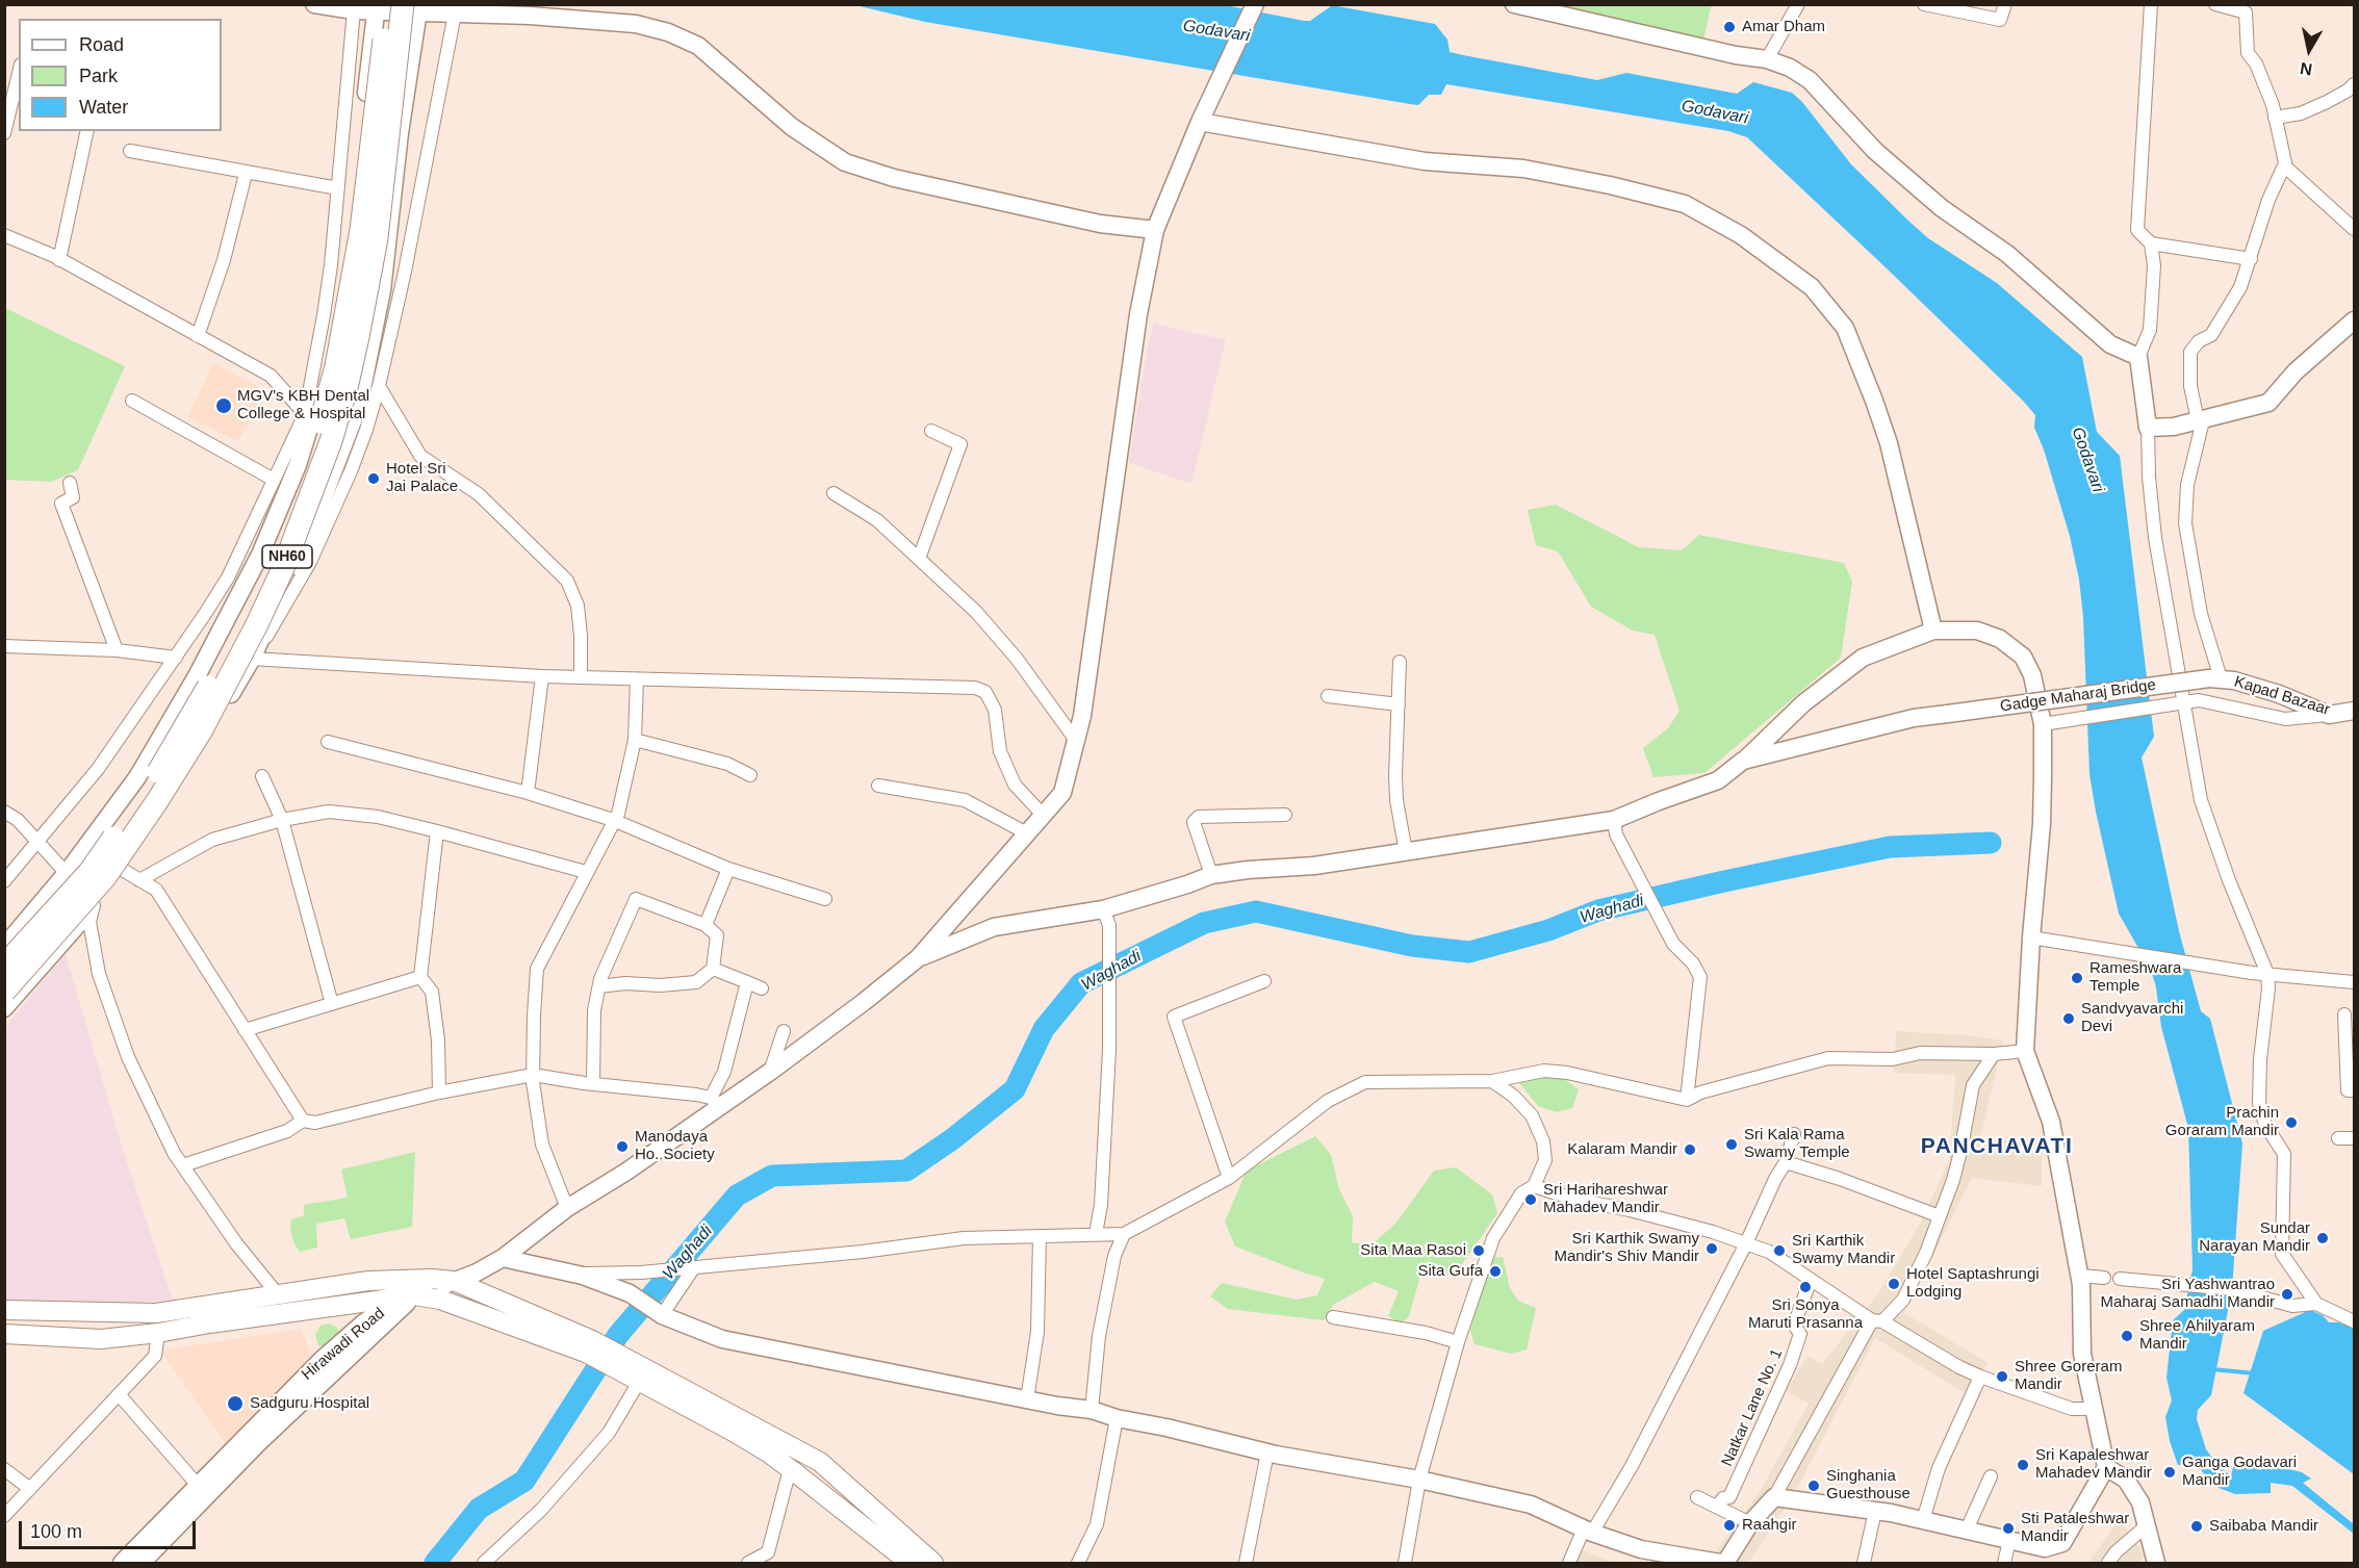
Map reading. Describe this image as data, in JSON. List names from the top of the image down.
{
  "streets": {
    "highway": ["NH60"],
    "street": [
      "Gadge Maharaj Bridge",
      "Kapad Bazaar",
      "Hirawadi Road",
      "Natkar Lane No. 1"
    ]
  },
  "crossings": [
    ["Gadge Maharaj Bridge", "Kapad Bazaar"]
  ],
  "districts": ["PANCHAVATI"],
  "water": ["Godavari", "Waghadi"],
  "places": [
    "Amar Dham",
    "MGV's KBH Dental College & Hospital",
    "Hotel Sri Jai Palace",
    "Rameshwara Temple",
    "Sandvyavarchi Devi",
    "Prachin Goraram Mandir",
    "Sri Kala Rama Swamy Temple",
    "Manodaya Ho. Society",
    "Kalaram Mandir",
    "Sri Harihareshwar Mahadev Mandir",
    "Sundar Narayan Mandir",
    "Sri Karthik Swamy Mandir's Shiv Mandir",
    "Sita Maa Rasoi",
    "Sri Karthik Swamy Mandir",
    "Sita Gufa",
    "Hotel Saptashrungi Lodging",
    "Sri Sonya Maruti Prasanna",
    "Sri Yashwantrao Maharaj Samadhi Mandir",
    "Shree Ahilyaram Mandir",
    "Shree Goreram Mandir",
    "Sadguru Hospital",
    "Sri Kapaleshwar Mahadev Mandir",
    "Ganga Godavari Mandir",
    "Singhania Guesthouse",
    "Raahgir",
    "Saibaba Mandir",
    "Sti Pataleshwar Mandir"
  ],
  "legend": ["Road", "Park", "Water"],
  "scale_bar": "100 m",
  "north": "bottom"
}
